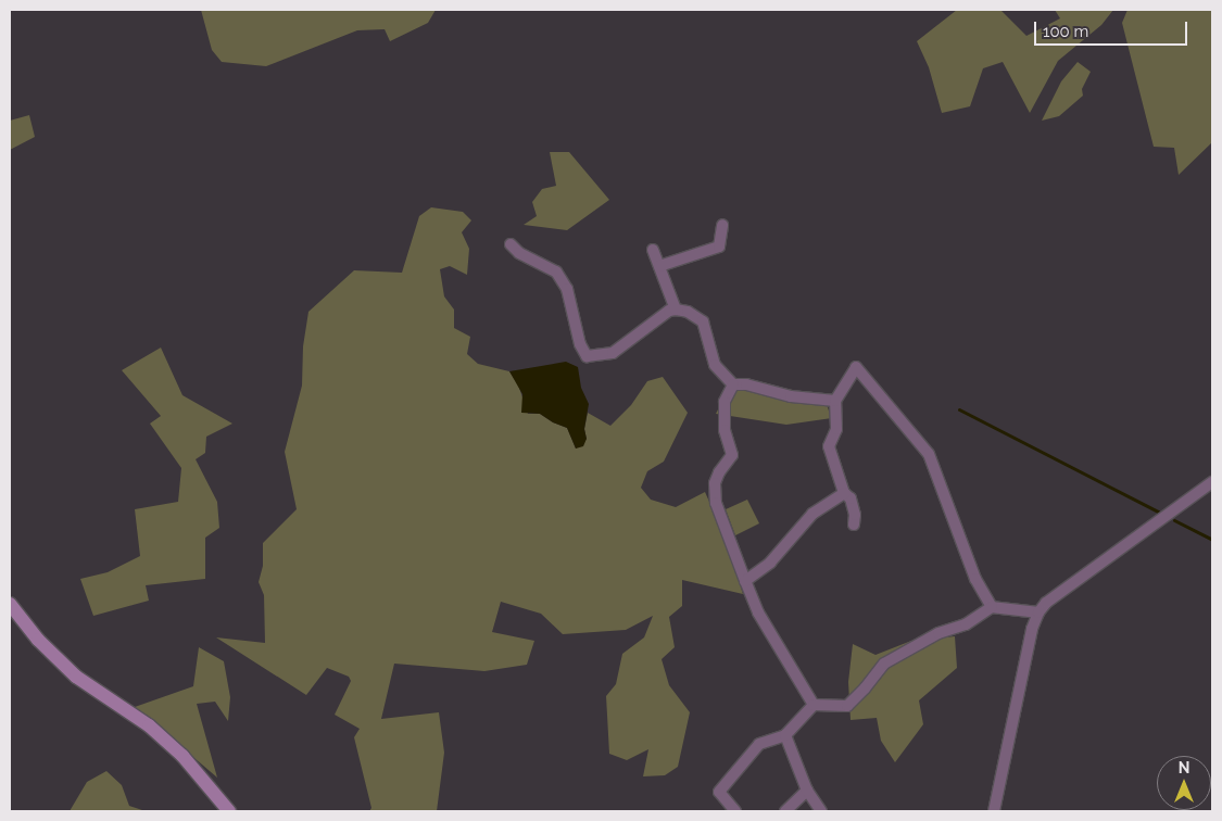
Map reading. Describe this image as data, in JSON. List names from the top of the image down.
{
  "scale_bar": "100 m",
  "north": "top"
}
